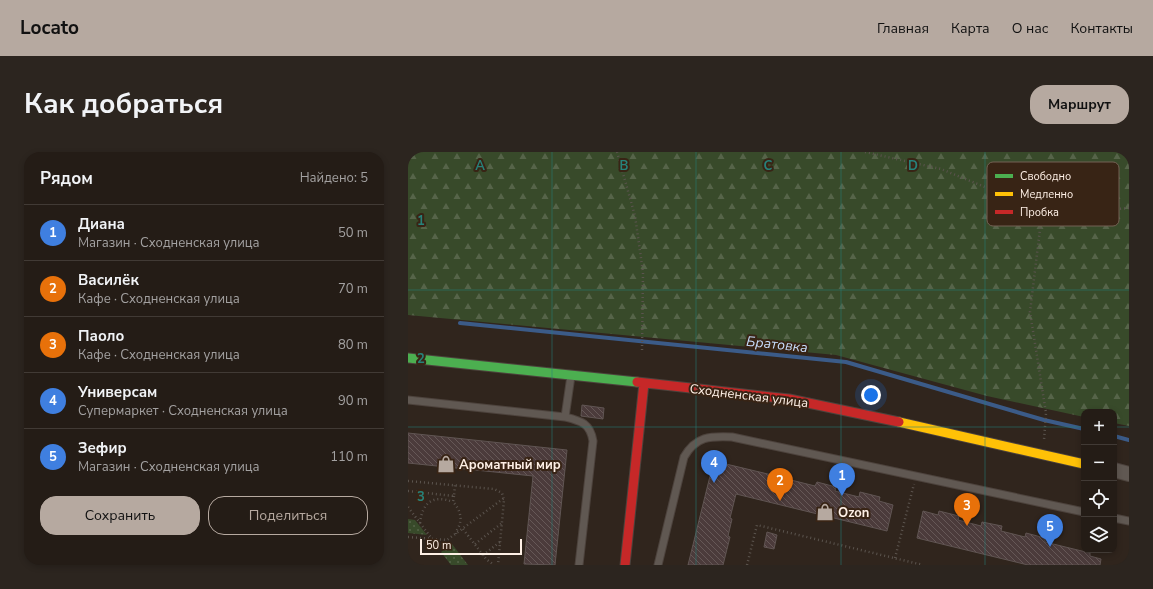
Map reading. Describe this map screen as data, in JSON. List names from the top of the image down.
{
  "streets": {
    "street": ["Сходненская улица"]
  },
  "water": ["Братовка"],
  "places": {
    "shop": ["Ароматный мир", "Ozon"]
  },
  "legend": ["Свободно", "Медленно", "Пробка"],
  "scale_bar": "50 m",
  "page": {
    "header": "Locato",
    "nav": [
      "Главная",
      "Карта",
      "О нас",
      "Контакты"
    ],
    "title": "Как добраться",
    "buttons": [
      "Маршрут",
      ["Сохранить", "Поделиться"]
    ],
    "heading": ["Рядом", "Найдено: 5"],
    "list": [
      {
        "mark": "1",
        "name": "Диана",
        "note": "Магазин · Сходненская улица",
        "value": "50 m"
      },
      {
        "mark": "2",
        "name": "Василёк",
        "note": "Кафе · Сходненская улица",
        "value": "70 m"
      },
      {
        "mark": "3",
        "name": "Паоло",
        "note": "Кафе · Сходненская улица",
        "value": "80 m"
      },
      {
        "mark": "4",
        "name": "Универсам",
        "note": "Супермаркет · Сходненская улица",
        "value": "90 m"
      },
      {
        "mark": "5",
        "name": "Зефир",
        "note": "Магазин · Сходненская улица",
        "value": "110 m"
      }
    ],
    "map_buttons": ["+", "−"],
    "pins": [
      "4",
      "1",
      "2",
      "3",
      "5"
    ],
    "scale": "50 m"
  },
  "grid": {
    "columns": [
      "A",
      "B",
      "C",
      "D"
    ],
    "rows": ["1", "2", "3"]
  }
}
